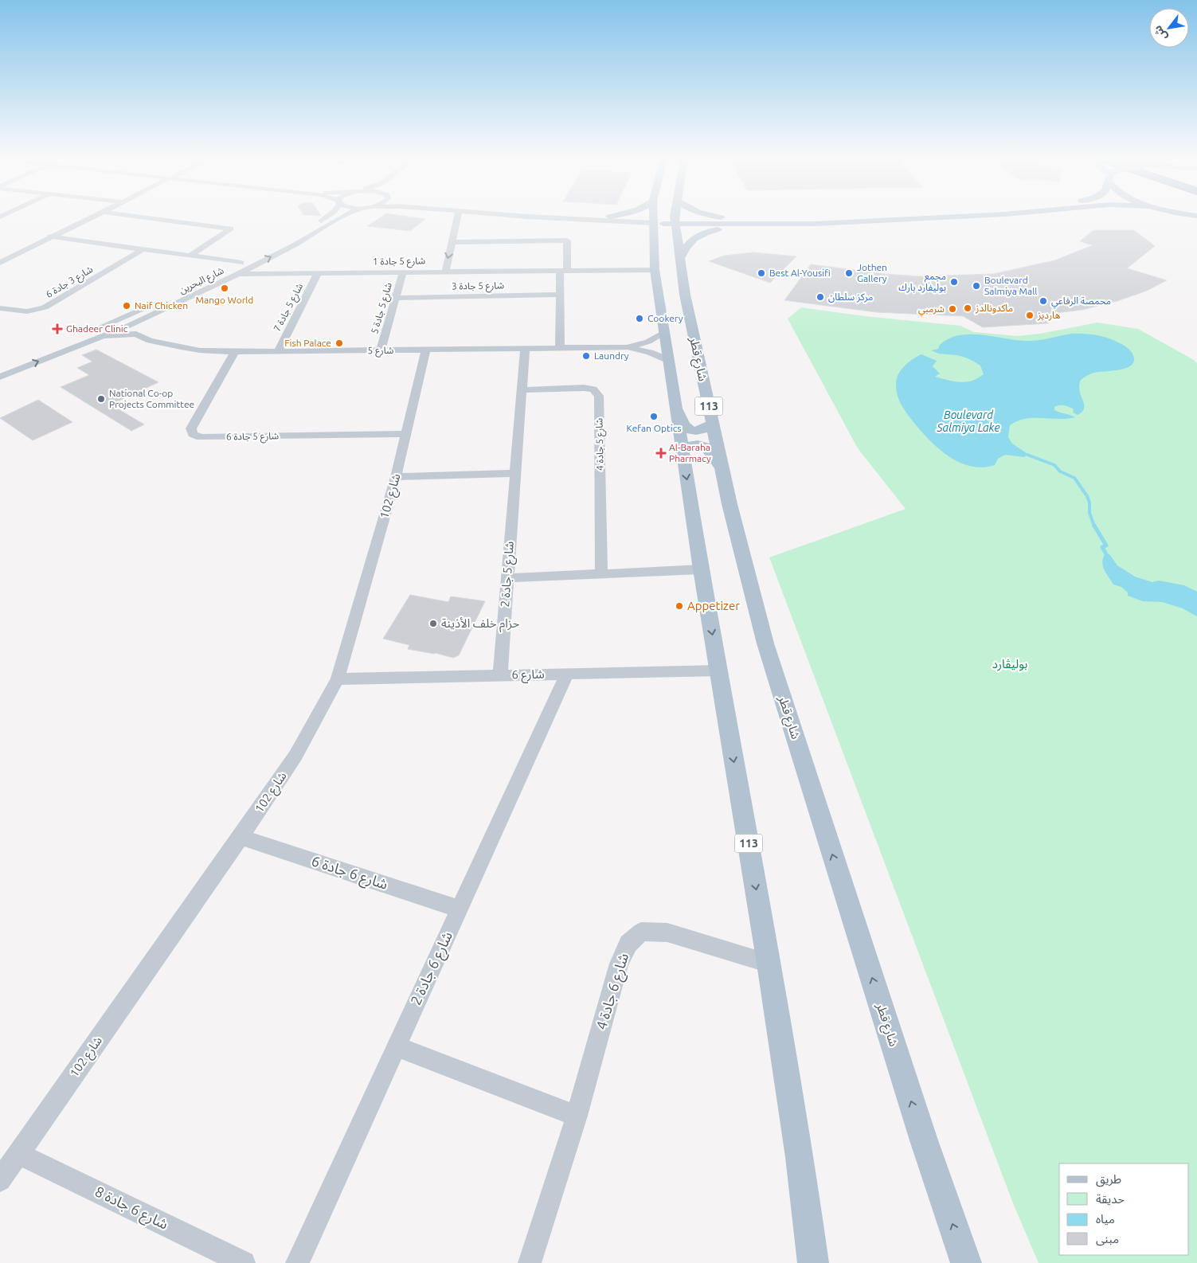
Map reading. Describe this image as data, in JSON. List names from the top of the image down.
{
  "streets": {
    "main road": ["شارع قطر", "113"],
    "street": [
      "شارع 5 جادة 1",
      "شارع البحرين",
      "شارع 3 جادة 6",
      "شارع 5 جادة 3",
      "شارع 5 جادة 7",
      "شارع 5 جادة 5",
      "شارع 5",
      "شارع 5 جادة 6",
      "شارع 5 جادة 4",
      "شارع 102",
      "شارع 5 جادة 2",
      "شارع 6",
      "شارع 6 جادة 6",
      "شارع 6 جادة 2",
      "شارع 6 جادة 4",
      "شارع 6 جادة 8"
    ]
  },
  "crossings": [
    ["شارع 5 جادة 1", "شارع البحرين"],
    ["شارع 5 جادة 1", "شارع 5 جادة 7"],
    ["شارع 5 جادة 1", "شارع 5 جادة 5"],
    ["شارع 5 جادة 1", "113"],
    ["شارع البحرين", "شارع 5"],
    ["شارع 5 جادة 3", "شارع 5 جادة 5"],
    ["شارع 5 جادة 7", "شارع 5"],
    ["شارع 5 جادة 5", "شارع 5"],
    ["شارع 5", "113"],
    ["شارع 5", "شارع 5 جادة 6"],
    ["شارع 5", "شارع 102"],
    ["شارع 5", "شارع 5 جادة 2"],
    ["113", "شارع 6"],
    ["113", "شارع 6 جادة 4"],
    ["شارع 5 جادة 6", "شارع 102"],
    ["شارع 5 جادة 4", "شارع 5 جادة 2"],
    ["شارع 102", "شارع 6"],
    ["شارع 102", "شارع 6 جادة 6"],
    ["شارع 102", "شارع 6 جادة 8"],
    ["شارع 5 جادة 2", "شارع 6"],
    ["شارع 6", "شارع 6 جادة 2"],
    ["شارع 6 جادة 6", "شارع 6 جادة 2"]
  ],
  "water": ["Boulevard Salmiya Lake"],
  "parks": ["بوليڤارد"],
  "places": {
    "other": [
      "Best Al-Yousifi",
      "Jothen Gallery",
      "مجمع بوليفارد بارك",
      "Boulevard Salmiya Mall",
      "Mango World",
      "مركز سلطان",
      "محمصة الرفاعي",
      "Naif Chicken",
      "ماكدونالدز",
      "شرمبي",
      "هارديز",
      "Cookery",
      "Fish Palace",
      "Laundry",
      "National Co-op Projects Committee",
      "Kefan Optics",
      "Appetizer",
      "حزام خلف الأذينة"
    ],
    "health": ["Ghadeer Clinic", "Al-Baraha Pharmacy"]
  },
  "legend": [
    "طريق",
    "حديقة",
    "مياه",
    "مبنى"
  ],
  "north": "bottom left"
}
